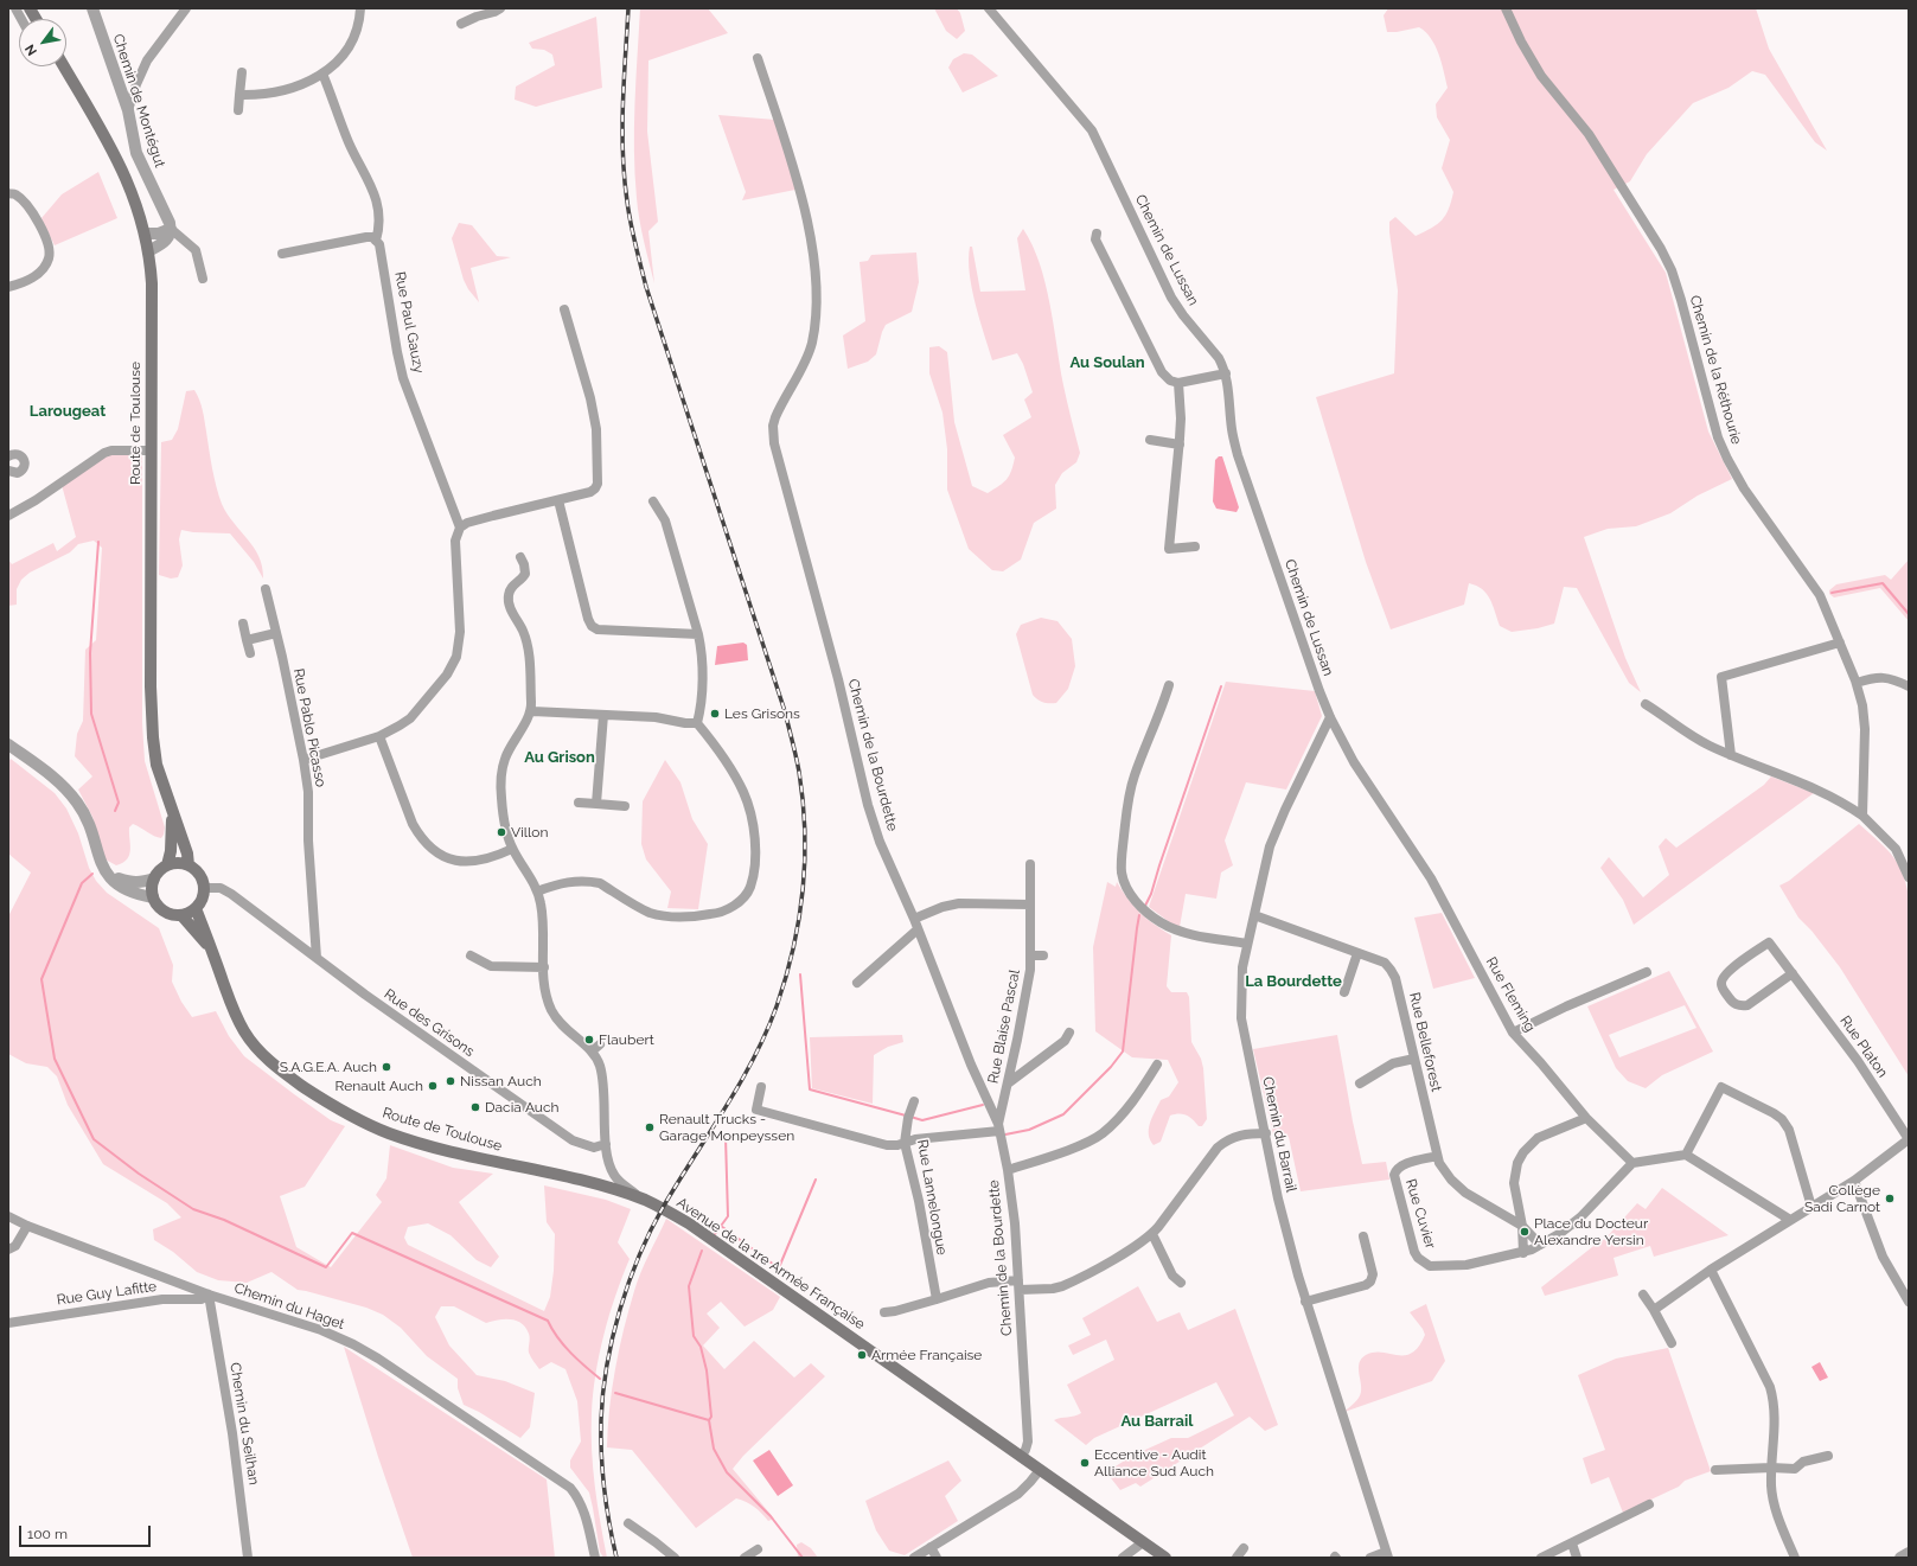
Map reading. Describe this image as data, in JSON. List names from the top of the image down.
{
  "streets": {
    "main road": ["Route de Toulouse", "Avenue de la 1re Armée Française"],
    "street": [
      "Chemin de Montégut",
      "Chemin de Lussan",
      "Rue Paul Gauzy",
      "Chemin de la Réthourie",
      "Rue Pablo Picasso",
      "Chemin de la Bourdette",
      "Rue Fleming",
      "Rue des Grisons",
      "Rue Blaise Pascal",
      "Rue Belleforest",
      "Rue Platon",
      "Chemin du Barrail",
      "Rue Lannelongue",
      "Rue Cuvier",
      "Rue Guy Lafitte",
      "Chemin du Haget",
      "Chemin du Seilhan"
    ]
  },
  "crossings": [
    ["Chemin de Lussan", "Rue Fleming"],
    ["Chemin de Lussan", "Chemin du Barrail"],
    ["Route de Toulouse", "Rue des Grisons"],
    ["Route de Toulouse", "Avenue de la 1re Armée Française"],
    ["Rue Pablo Picasso", "Rue des Grisons"],
    ["Chemin de la Bourdette", "Rue Blaise Pascal"],
    ["Chemin de la Bourdette", "Avenue de la 1re Armée Française"],
    ["Rue Fleming", "Chemin du Barrail"],
    ["Rue Fleming", "Rue Cuvier"],
    ["Rue Belleforest", "Chemin du Barrail"],
    ["Rue Belleforest", "Rue Cuvier"],
    ["Rue Guy Lafitte", "Chemin du Haget"],
    ["Rue Guy Lafitte", "Chemin du Seilhan"],
    ["Chemin du Haget", "Chemin du Seilhan"]
  ],
  "districts": [
    "Au Soulan",
    "Larougeat",
    "Au Grison",
    "La Bourdette",
    "Au Barrail"
  ],
  "places": [
    "Les Grisons",
    "Villon",
    "Flaubert",
    "S.A.G.E.A. Auch",
    "Nissan Auch",
    "Renault Auch",
    "Dacia Auch",
    "Renault Trucks - Garage Monpeyssen",
    "Collège Sadi Carnot",
    "Place du Docteur Alexandre Yersin",
    "Armée Française",
    "Eccentive - Audit Alliance Sud Auch"
  ],
  "scale_bar": "100 m",
  "north": "bottom left"
}
